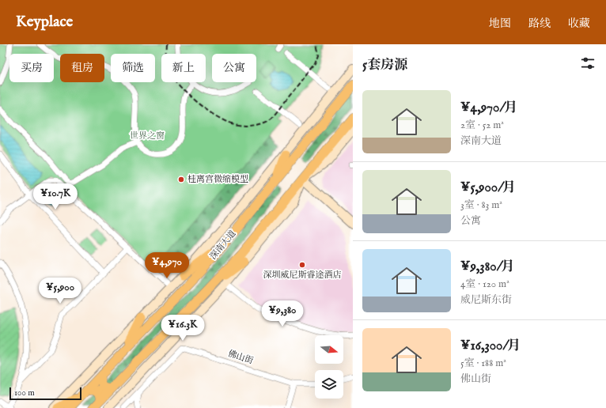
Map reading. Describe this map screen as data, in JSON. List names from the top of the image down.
{
  "streets": {
    "main road": ["深南大道"],
    "street": ["佛山街"]
  },
  "parks": ["世界之窗"],
  "places": ["桂离宫微缩模型", "深圳威尼斯睿途酒店"],
  "scale_bar": "100 m",
  "north": "right",
  "page": {
    "header": "Keyplace",
    "nav": ["地图", "路线", "收藏"],
    "heading": "5套房源",
    "chip": [
      "买房",
      "租房",
      "筛选",
      "新上",
      "公寓"
    ],
    "list": [
      {
        "name": "¥4,970/月",
        "note": "2室 · 52 m² · 深南大道"
      },
      {
        "name": "¥5,900/月",
        "note": "3室 · 83 m² · 公寓"
      },
      {
        "name": "¥9,380/月",
        "note": "4室 · 120 m² · 威尼斯东街"
      },
      {
        "name": "¥16,300/月",
        "note": "5室 · 188 m² · 佛山街"
      }
    ],
    "price": [
      "¥10.7K",
      "¥4,970",
      "¥5,900",
      "¥9,380",
      "¥16.3K"
    ],
    "scale": "100 m"
  }
}
